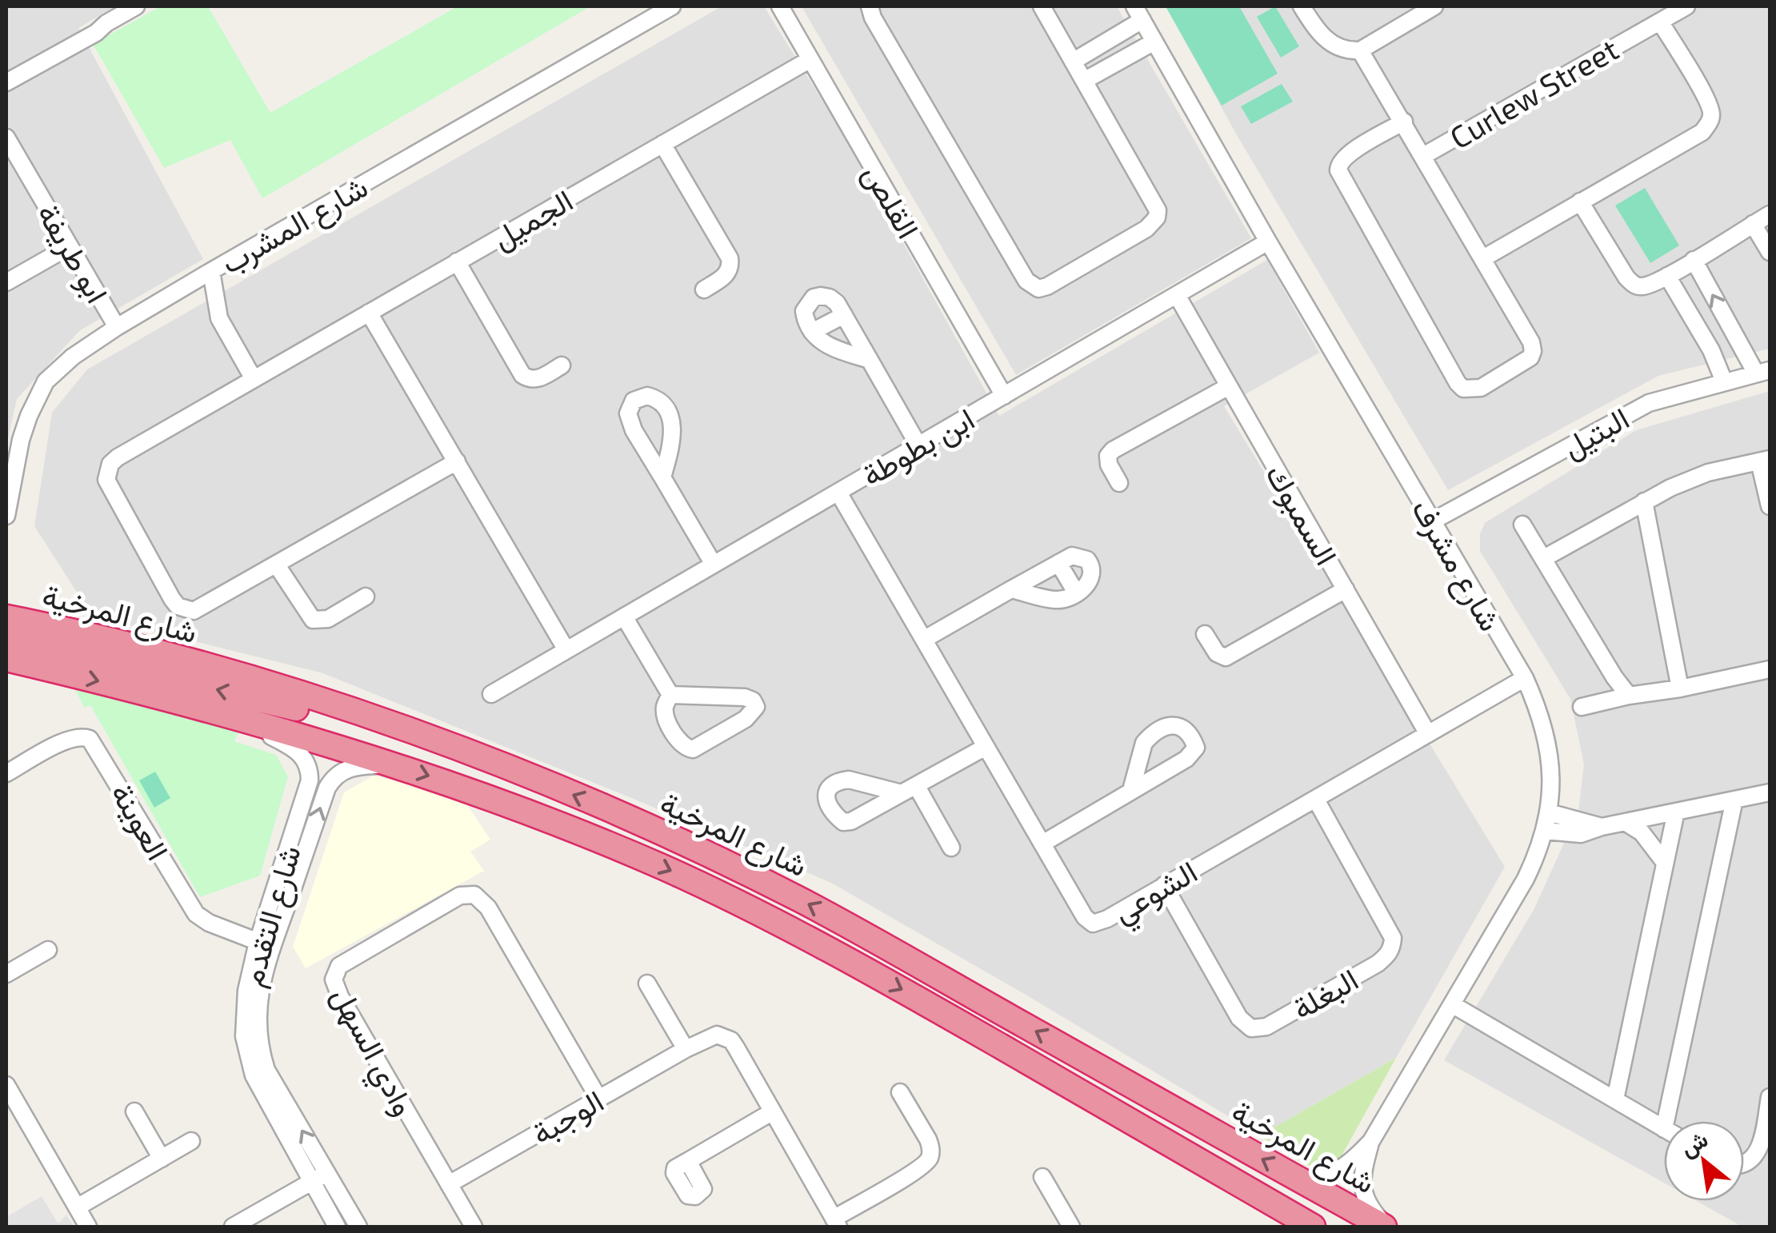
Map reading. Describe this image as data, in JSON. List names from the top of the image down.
{
  "streets": {
    "highway": ["شارع المرخية"],
    "street": [
      "Curlew Street",
      "القلص",
      "الجميل",
      "شارع المشرب",
      "ابو طريفة",
      "البتيل",
      "ابن بطوطة",
      "السمبوك",
      "شارع مشرف",
      "العوينة",
      "الشوعي",
      "شارع التقدم",
      "البغلة",
      "وادي السهل",
      "الوجبة"
    ]
  },
  "crossings": [
    ["القلص", "الجميل"],
    ["القلص", "ابن بطوطة"],
    ["شارع المشرب", "ابو طريفة"],
    ["البتيل", "شارع مشرف"],
    ["ابن بطوطة", "السمبوك"],
    ["ابن بطوطة", "شارع مشرف"],
    ["ابن بطوطة", "الشوعي"],
    ["السمبوك", "الشوعي"],
    ["شارع مشرف", "شارع المرخية"],
    ["شارع مشرف", "الشوعي"],
    ["شارع المرخية", "شارع التقدم"],
    ["العوينة", "شارع التقدم"],
    ["الشوعي", "البغلة"],
    ["وادي السهل", "الوجبة"]
  ],
  "north": "top left"
}
